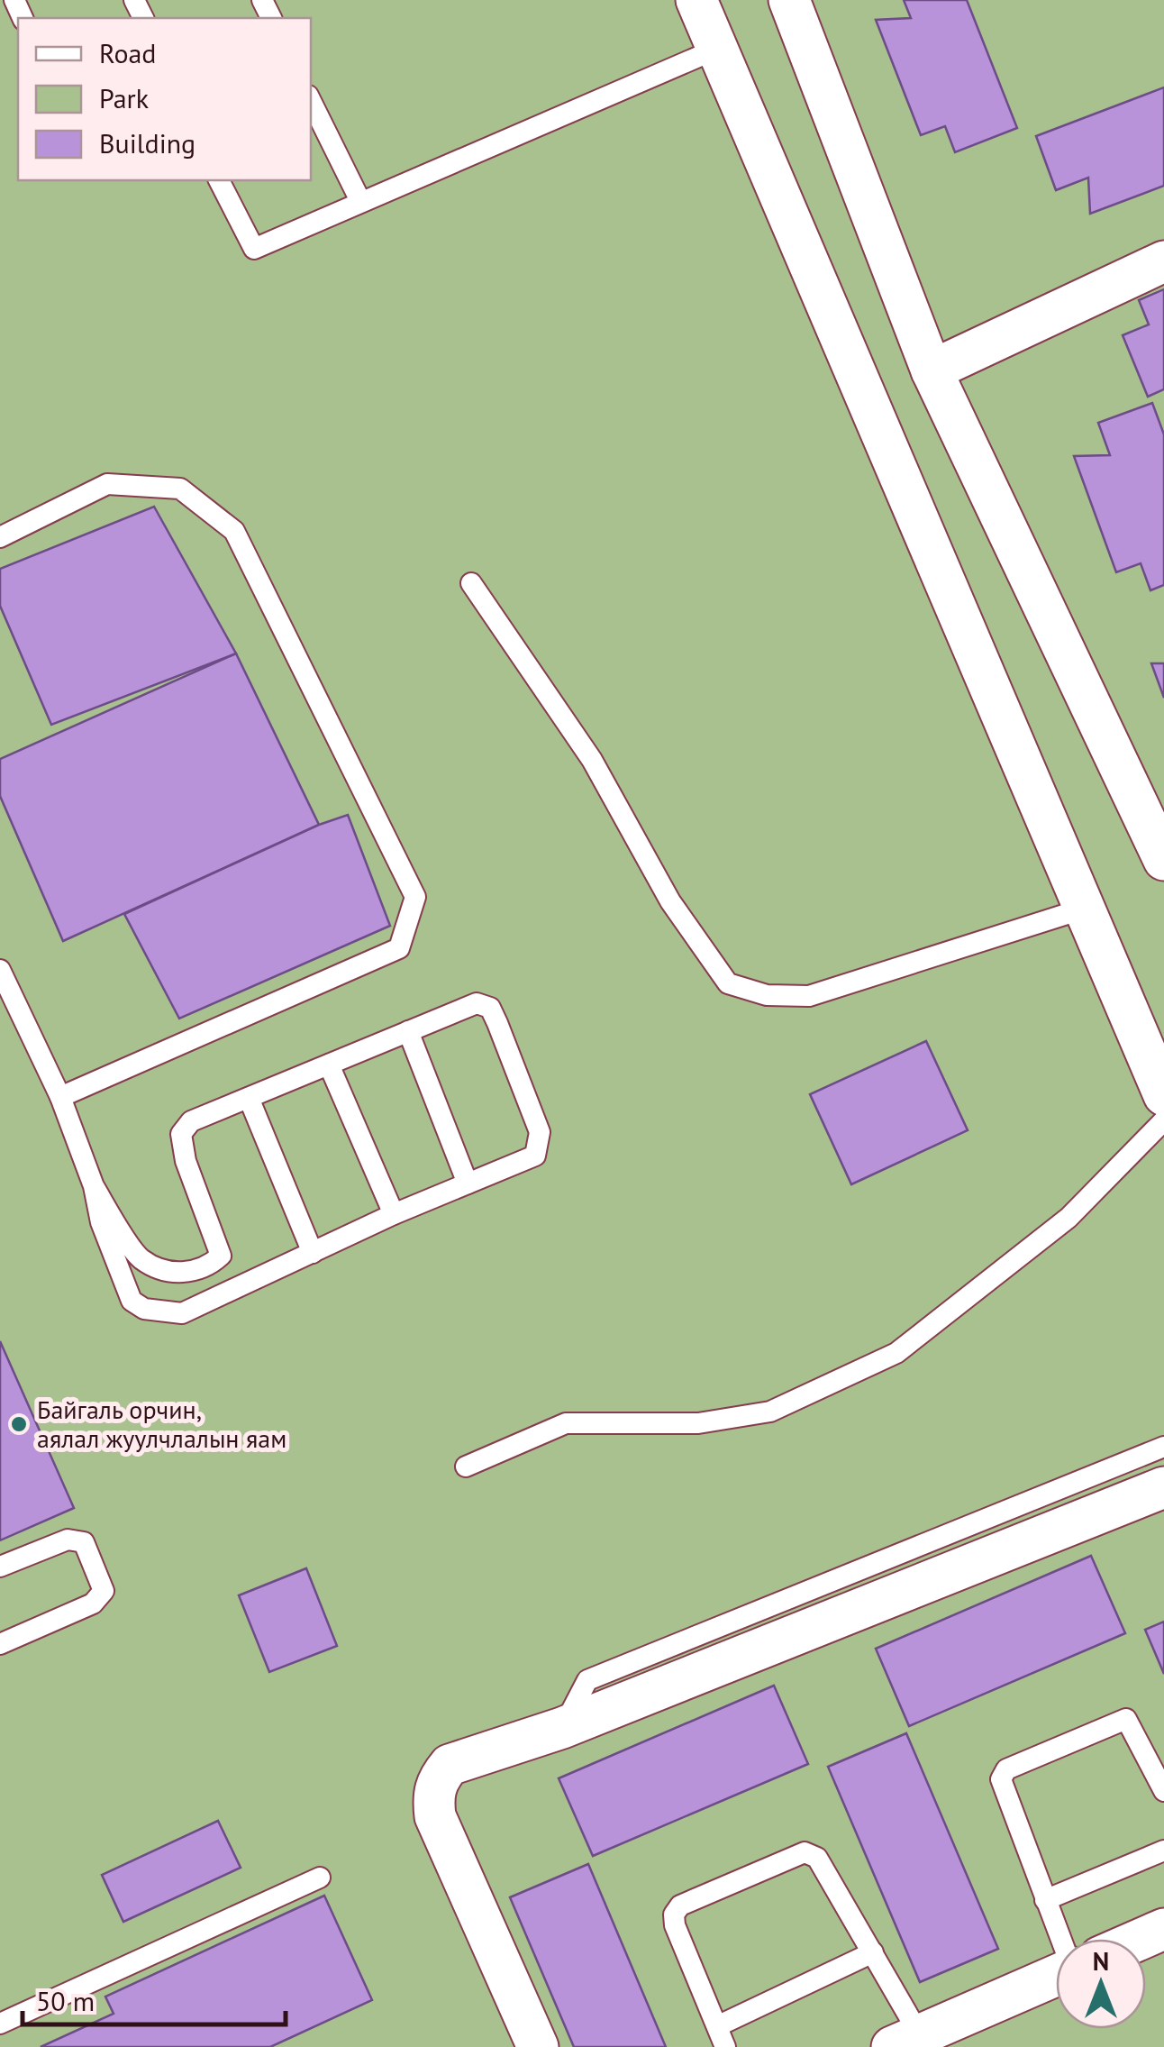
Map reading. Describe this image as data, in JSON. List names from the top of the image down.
{
  "places": ["Байгаль орчин, аялал жуулчлалын яам"],
  "legend": ["Road", "Park", "Building"],
  "scale_bar": "50 m",
  "north": "top"
}
